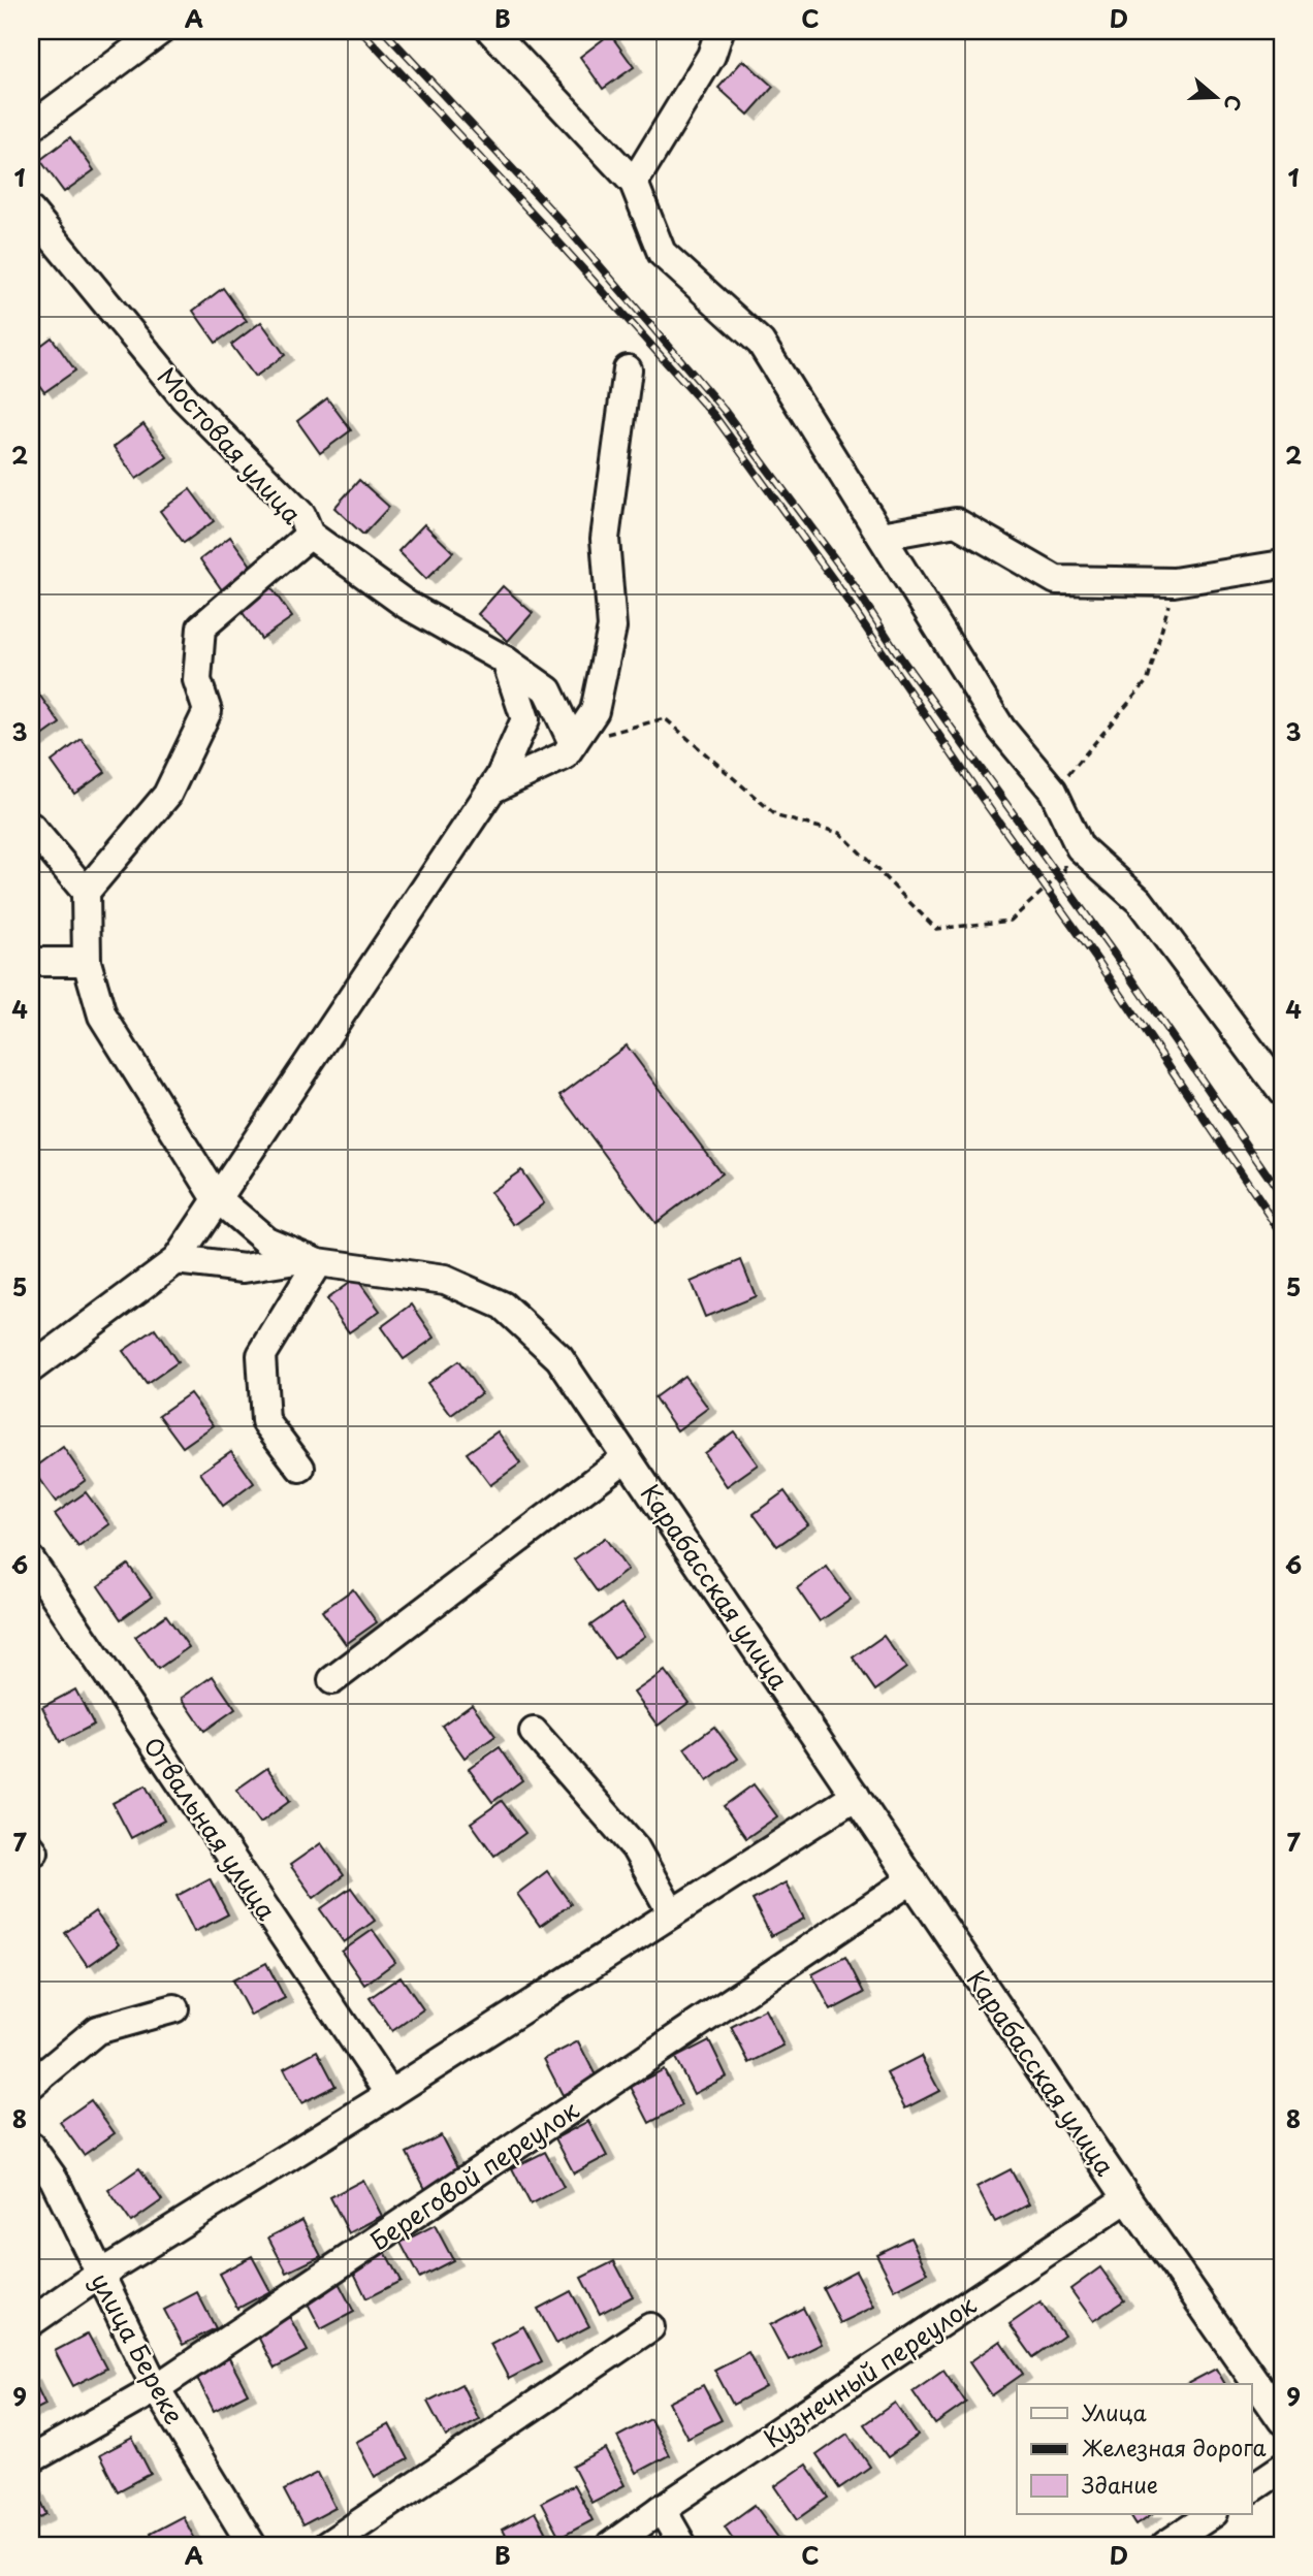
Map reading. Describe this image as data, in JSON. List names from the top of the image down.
{
  "streets": {
    "street": [
      "Мостовая улица",
      "Карабасская улица",
      "Отвальная улица",
      "Береговой переулок",
      "улица Береке",
      "Кузнечный переулок"
    ]
  },
  "crossings": [
    ["Мостовая улица", "Карабасская улица"],
    ["Карабасская улица", "Береговой переулок"],
    ["Карабасская улица", "Кузнечный переулок"],
    ["Береговой переулок", "улица Береке"]
  ],
  "legend": ["Улица", "Железная дорога", "Здание"],
  "north": "right",
  "grid": {
    "columns": [
      "A",
      "B",
      "C",
      "D"
    ],
    "rows": [
      "1",
      "2",
      "3",
      "4",
      "5",
      "6",
      "7",
      "8",
      "9"
    ]
  }
}
